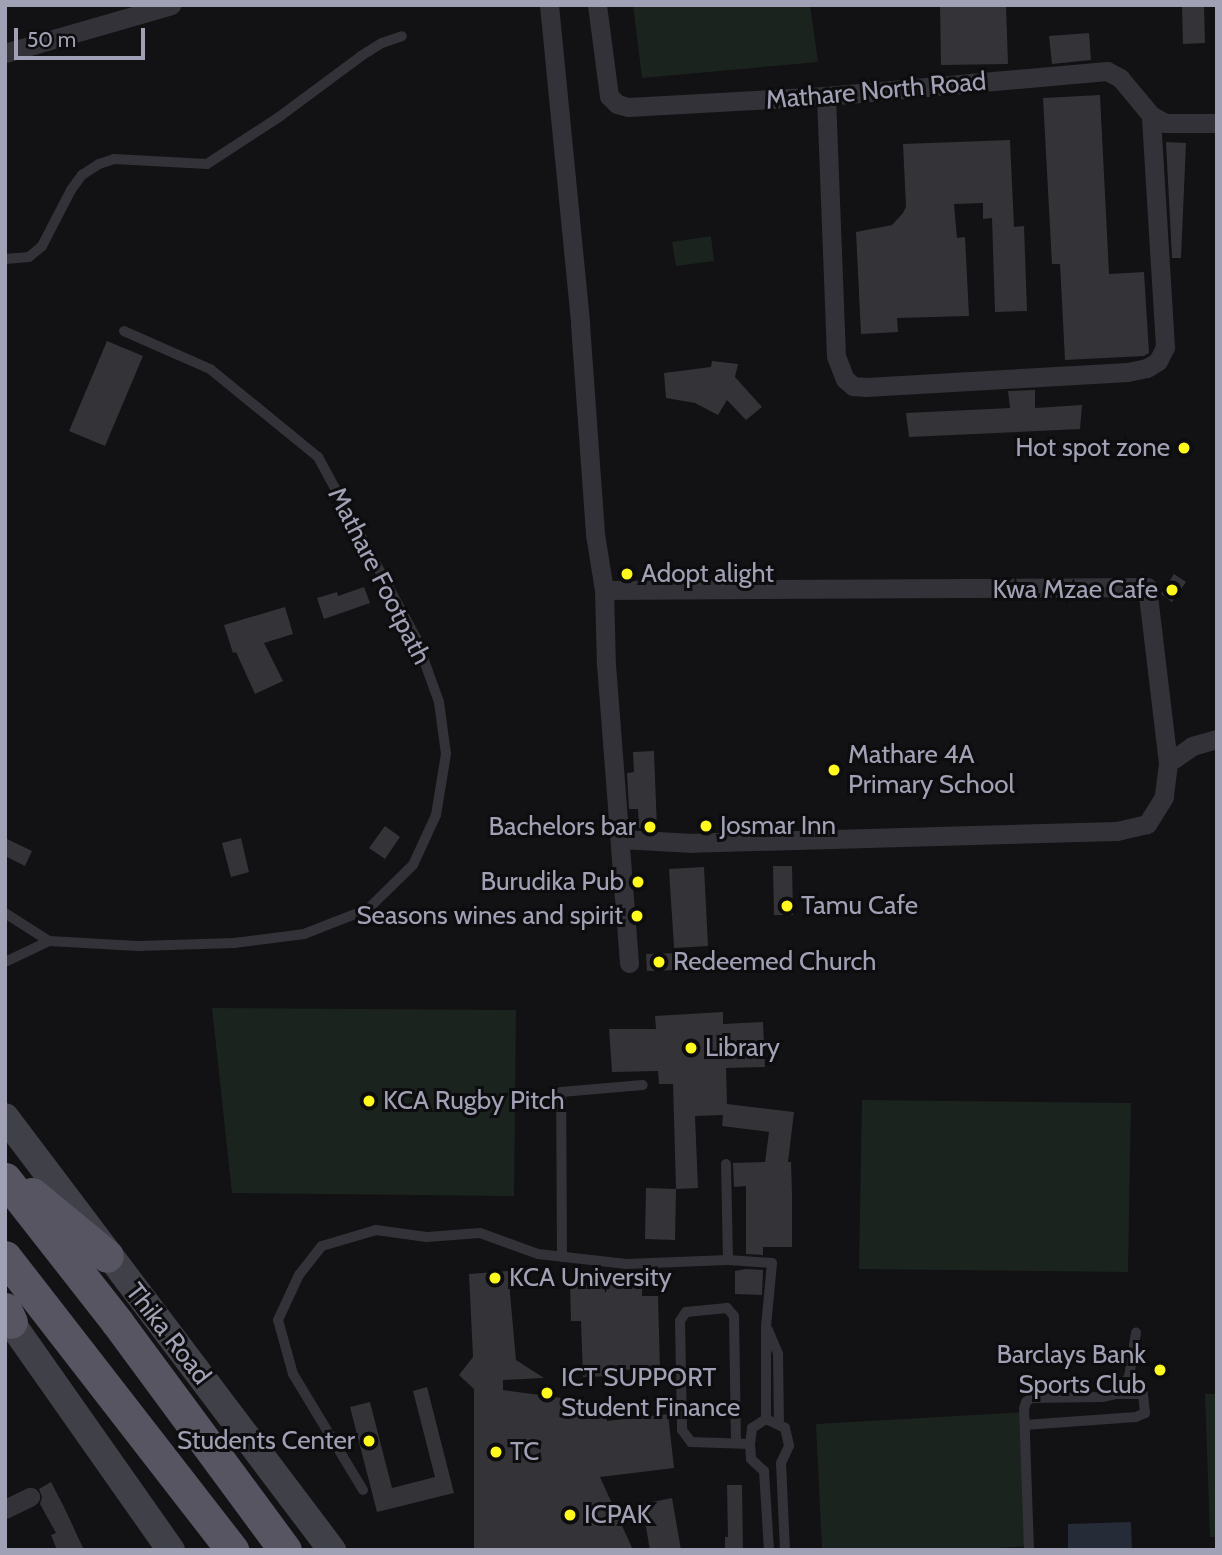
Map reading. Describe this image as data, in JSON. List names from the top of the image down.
{
  "streets": {
    "highway": ["Thika Road"],
    "street": ["Mathare North Road"],
    "lane": ["Mathare Footpath"]
  },
  "places": [
    "Hot spot zone",
    "Adopt alight",
    "Kwa Mzae Cafe",
    "Mathare 4A Primary School",
    "Josmar Inn",
    "Bachelors bar",
    "Burudika Pub",
    "Tamu Cafe",
    "Seasons wines and spirit",
    "Redeemed Church",
    "Library",
    "KCA Rugby Pitch",
    "KCA University",
    "Barclays Bank Sports Club",
    "ICT SUPPORT Student Finance",
    "Students Center",
    "TC",
    "ICPAK"
  ],
  "scale_bar": "50 m"
}
